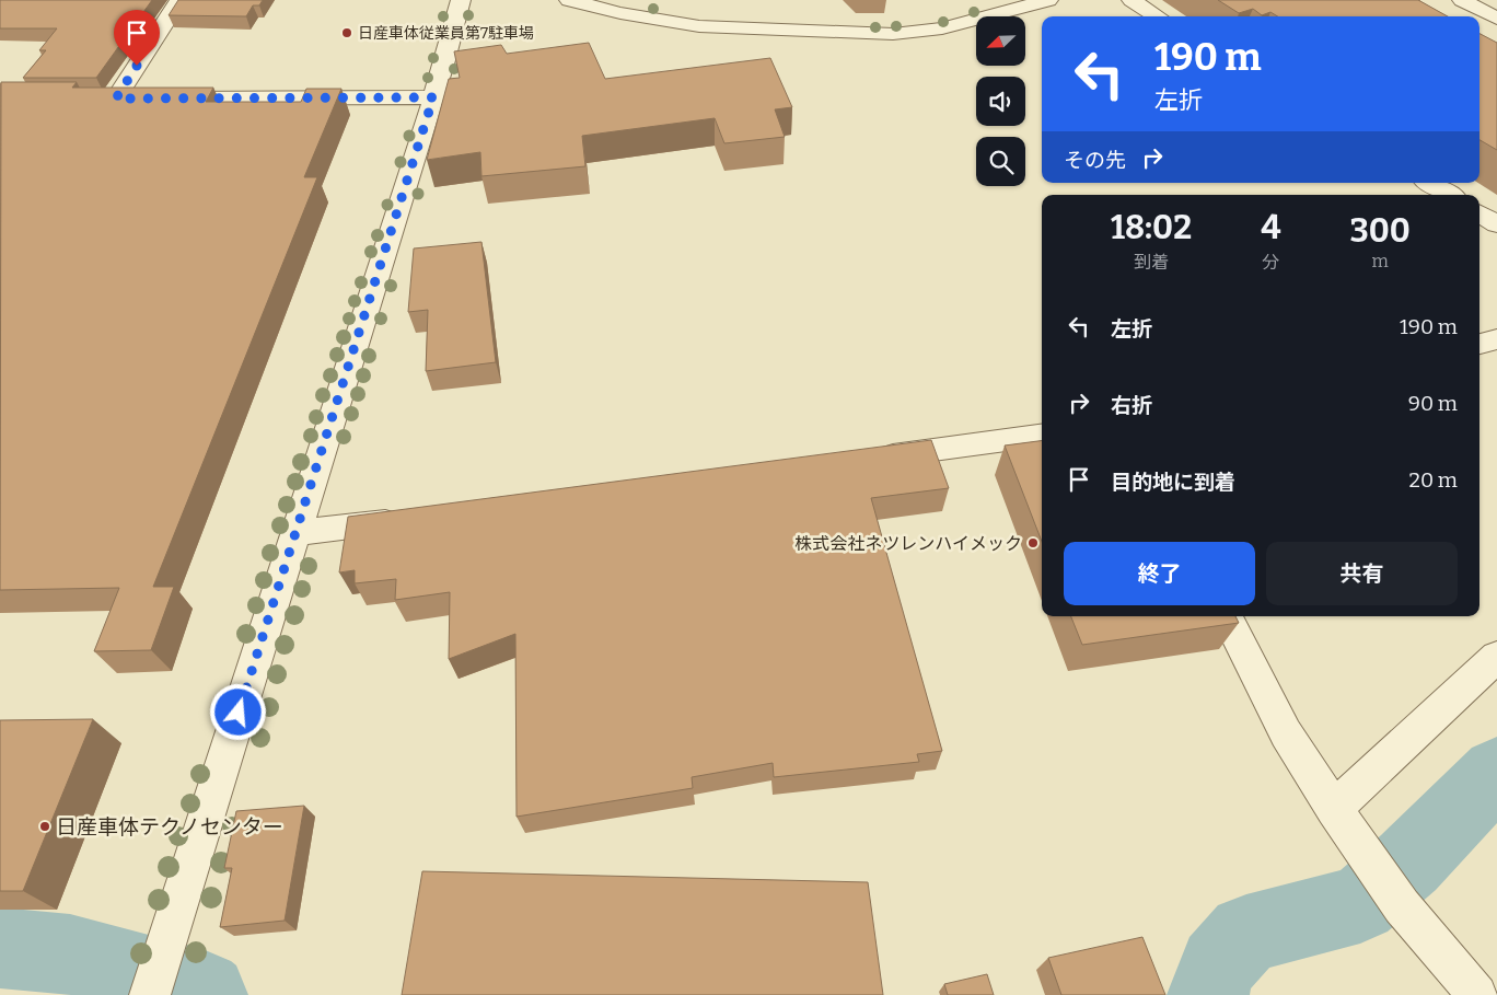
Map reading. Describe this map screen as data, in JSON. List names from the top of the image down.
{
  "places": ["日産車体従業員第7駐車場", "株式会社ネツレンハイメック", "日産車体テクノセンター"],
  "north": "bottom left",
  "page": {
    "turn": ["190 m", "左折"],
    "then": "その先",
    "eta": [
      "18:02",
      "到着",
      "4",
      "分",
      "300",
      "m"
    ],
    "list": [
      {
        "name": "左折",
        "value": "190 m"
      },
      {
        "name": "右折",
        "value": "90 m"
      },
      {
        "name": "目的地に到着",
        "value": "20 m"
      }
    ],
    "buttons": ["終了", "共有"]
  }
}
